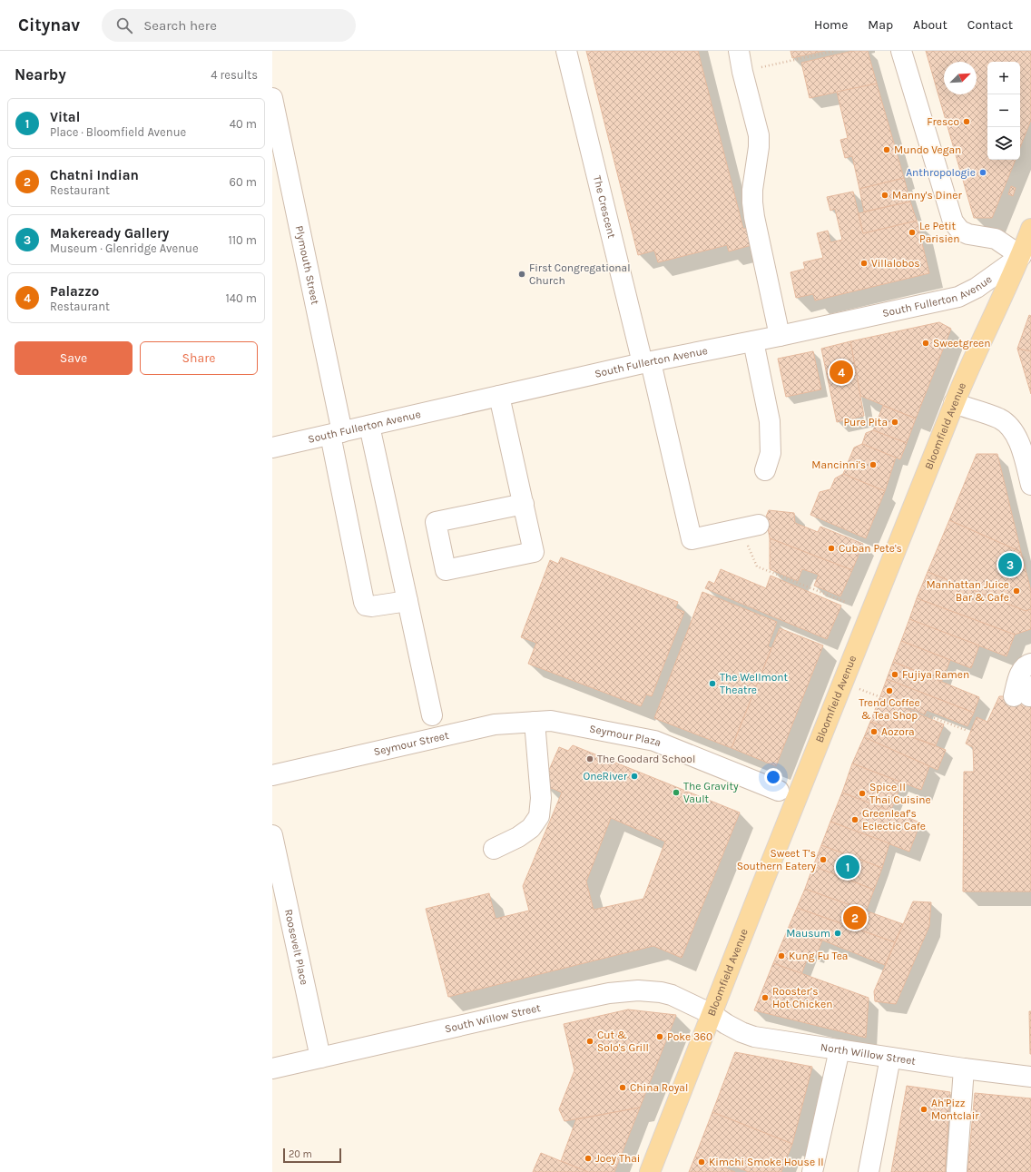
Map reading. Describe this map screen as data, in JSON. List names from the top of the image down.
{
  "streets": {
    "main road": ["Bloomfield Avenue"],
    "street": [
      "The Crescent",
      "Plymouth Street",
      "South Fullerton Avenue",
      "Seymour Plaza",
      "Seymour Street",
      "Roosevelt Place",
      "South Willow Street",
      "North Willow Street"
    ]
  },
  "crossings": [
    ["The Crescent", "South Fullerton Avenue"],
    ["Plymouth Street", "South Fullerton Avenue"],
    ["South Fullerton Avenue", "Bloomfield Avenue"],
    ["Bloomfield Avenue", "South Willow Street"],
    ["Bloomfield Avenue", "North Willow Street"],
    ["Seymour Plaza", "Seymour Street"],
    ["Roosevelt Place", "South Willow Street"],
    ["South Willow Street", "North Willow Street"]
  ],
  "places": [
    "Fresco",
    "Mundo Vegan",
    "Anthropologie",
    "Manny's Diner",
    "Le Petit Parisien",
    "Villalobos",
    "First Congregational Church",
    "Sweetgreen",
    "Pure Pita",
    "Mancinni's",
    "Cuban Pete's",
    "Manhattan Juice Bar & Cafe",
    "Fujiya Ramen",
    "The Wellmont Theatre",
    "Trend Coffee & Tea Shop",
    "Aozora",
    "The Goodard School",
    "OneRiver",
    "The Gravity Vault",
    "Spice II Thai Cuisine",
    "Greenleaf's Eclectic Cafe",
    "Sweet T’s Southern Eatery",
    "Mausum",
    "Kung Fu Tea",
    "Rooster’s Hot Chicken",
    "Poke 360",
    "Cut & Solo's Grill",
    "China Royal",
    "Ah'Pizz Montclair",
    "Joey Thai",
    "Kimchi Smoke House II"
  ],
  "scale_bar": "20 m",
  "north": "top right",
  "page": {
    "header": "Citynav",
    "search": "Search here",
    "nav": [
      "Home",
      "Map",
      "About",
      "Contact"
    ],
    "heading": ["Nearby", "4 results"],
    "map_buttons": ["+", "−"],
    "list": [
      {
        "mark": "1",
        "name": "Vital",
        "note": "Place · Bloomfield Avenue",
        "value": "40 m"
      },
      {
        "mark": "2",
        "name": "Chatni Indian",
        "note": "Restaurant",
        "value": "60 m"
      },
      {
        "mark": "3",
        "name": "Makeready Gallery",
        "note": "Museum · Glenridge Avenue",
        "value": "110 m"
      },
      {
        "mark": "4",
        "name": "Palazzo",
        "note": "Restaurant",
        "value": "140 m"
      }
    ],
    "buttons": ["Save", "Share"],
    "pins": [
      "4",
      "3",
      "1",
      "2"
    ],
    "scale": "20 m"
  }
}
